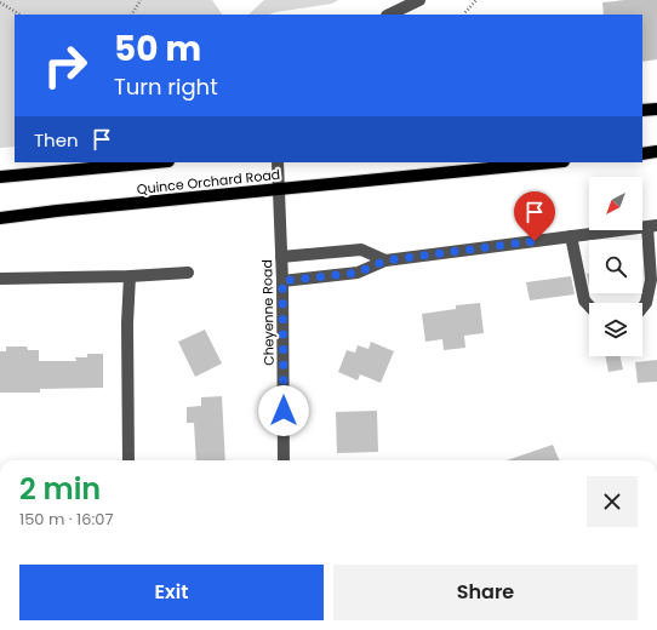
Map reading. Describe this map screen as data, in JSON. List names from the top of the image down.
{
  "streets": {
    "main road": ["Quince Orchard Road"],
    "street": ["Cheyenne Road"]
  },
  "crossings": [
    ["Quince Orchard Road", "Cheyenne Road"]
  ],
  "north": "bottom left",
  "page": {
    "turn": ["50 m", "Turn right"],
    "then": "Then",
    "heading": ["2 min", "150 m · 16:07"],
    "buttons": ["Exit", "Share"]
  }
}
